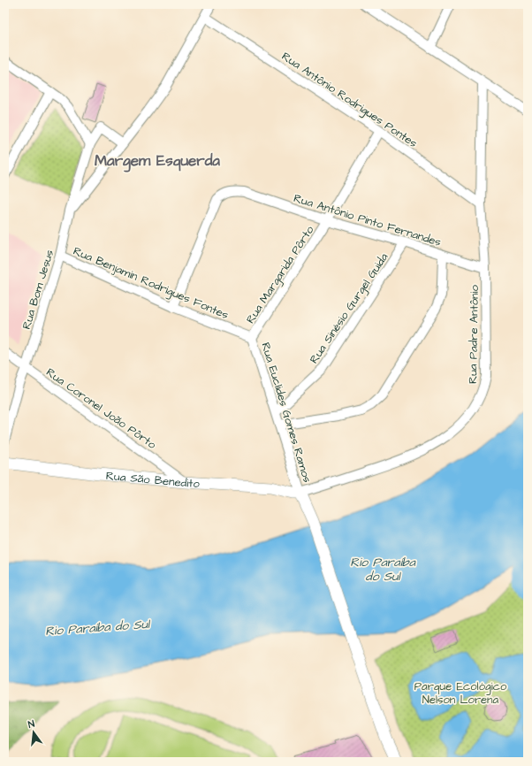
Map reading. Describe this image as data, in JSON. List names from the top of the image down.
{
  "streets": {
    "main road": ["Rua São Benedito"],
    "street": [
      "Rua Antônio Rodrigues Pontes",
      "Rua Antônio Pinto Fernandes",
      "Rua Margarida Pôrto",
      "Rua Benjamin Rodrigues Fontes",
      "Rua Bom Jesus",
      "Rua Sinésio Gurgel Guida",
      "Rua Padre Antônio",
      "Rua Coronel João Pôrto",
      "Rua Euclides Gomes Ramos"
    ]
  },
  "crossings": [
    ["Rua Antônio Rodrigues Pontes", "Rua Margarida Pôrto"],
    ["Rua Antônio Rodrigues Pontes", "Rua Padre Antônio"],
    ["Rua Antônio Pinto Fernandes", "Rua Margarida Pôrto"],
    ["Rua Antônio Pinto Fernandes", "Rua Benjamin Rodrigues Fontes"],
    ["Rua Antônio Pinto Fernandes", "Rua Sinésio Gurgel Guida"],
    ["Rua Antônio Pinto Fernandes", "Rua Padre Antônio"],
    ["Rua Margarida Pôrto", "Rua Benjamin Rodrigues Fontes"],
    ["Rua Margarida Pôrto", "Rua Euclides Gomes Ramos"],
    ["Rua Benjamin Rodrigues Fontes", "Rua Bom Jesus"],
    ["Rua Benjamin Rodrigues Fontes", "Rua Euclides Gomes Ramos"],
    ["Rua Bom Jesus", "Rua Coronel João Pôrto"],
    ["Rua Sinésio Gurgel Guida", "Rua Euclides Gomes Ramos"],
    ["Rua Padre Antônio", "Rua Euclides Gomes Ramos"],
    ["Rua Padre Antônio", "Rua São Benedito"],
    ["Rua Coronel João Pôrto", "Rua São Benedito"],
    ["Rua Euclides Gomes Ramos", "Rua São Benedito"]
  ],
  "districts": ["Margem Esquerda"],
  "water": ["Rio Paraíba do Sul"],
  "parks": ["Parque Ecológico Nelson Lorena"],
  "north": "top"
}
